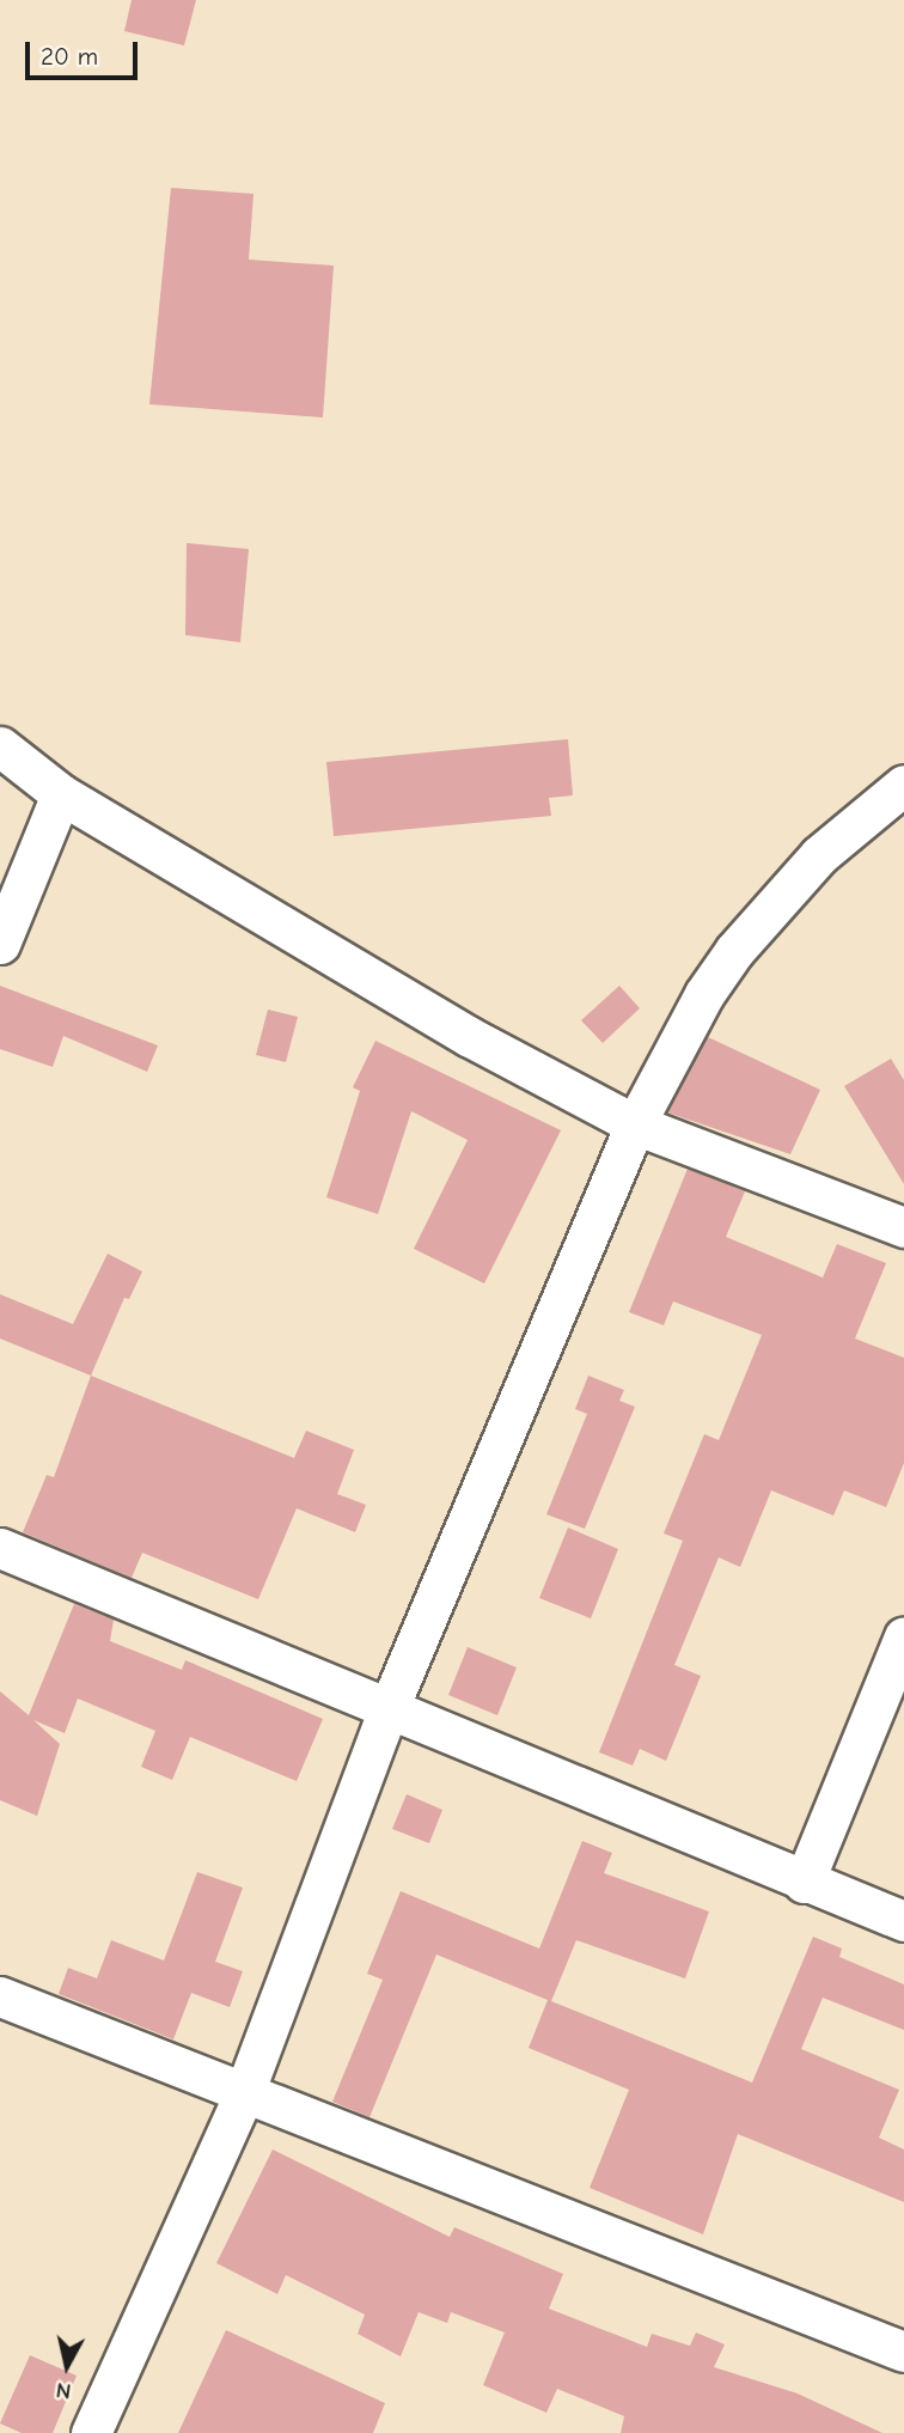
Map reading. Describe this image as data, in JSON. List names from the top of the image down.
{
  "scale_bar": "20 m",
  "north": "bottom"
}
